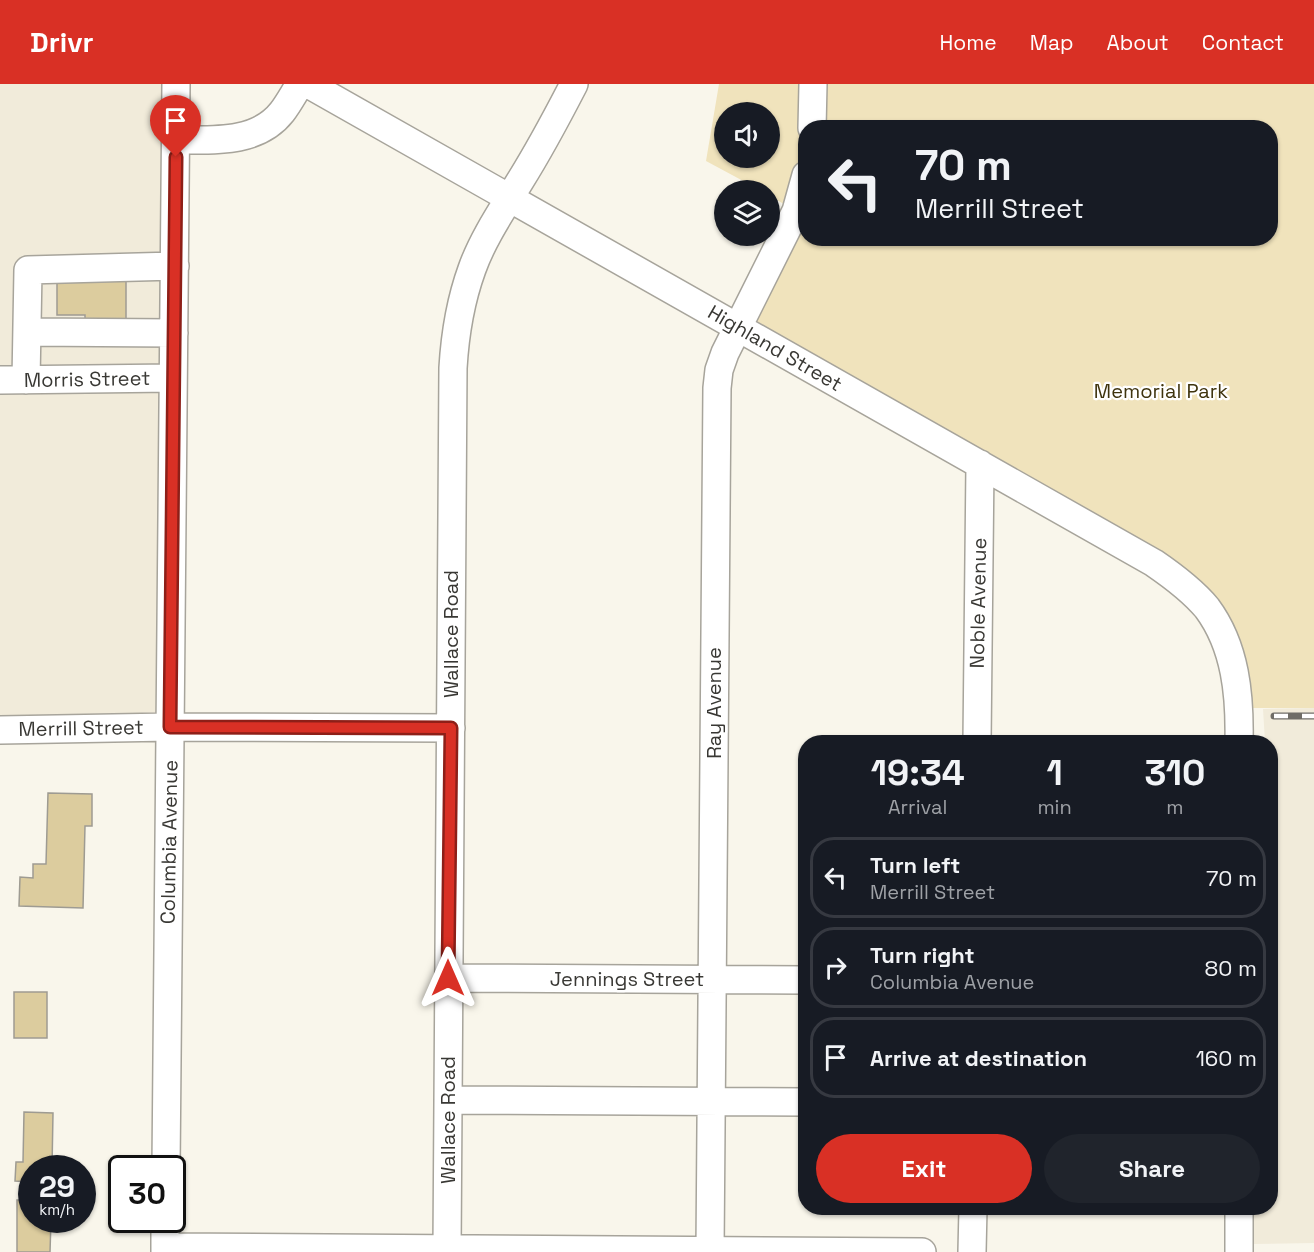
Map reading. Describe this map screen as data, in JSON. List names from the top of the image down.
{
  "streets": {
    "street": [
      "Highland Street",
      "Morris Street",
      "Noble Avenue",
      "Wallace Road",
      "Ray Avenue",
      "Merrill Street",
      "Columbia Avenue",
      "Jennings Street"
    ]
  },
  "crossings": [
    ["Highland Street", "Noble Avenue"],
    ["Highland Street", "Wallace Road"],
    ["Highland Street", "Ray Avenue"],
    ["Morris Street", "Columbia Avenue"],
    ["Wallace Road", "Merrill Street"],
    ["Wallace Road", "Jennings Street"],
    ["Ray Avenue", "Jennings Street"],
    ["Merrill Street", "Columbia Avenue"]
  ],
  "parks": ["Memorial Park"],
  "page": {
    "header": "Drivr",
    "nav": [
      "Home",
      "Map",
      "About",
      "Contact"
    ],
    "turn": ["70 m", "Merrill Street"],
    "eta": [
      "19:34",
      "Arrival",
      "1",
      "min",
      "310",
      "m"
    ],
    "list": [
      {
        "name": "Turn left",
        "note": "Merrill Street",
        "value": "70 m"
      },
      {
        "name": "Turn right",
        "note": "Columbia Avenue",
        "value": "80 m"
      },
      {
        "name": "Arrive at destination",
        "value": "160 m"
      }
    ],
    "buttons": ["Exit", "Share"],
    "speed": "29 km/h",
    "limit": "30"
  }
}
